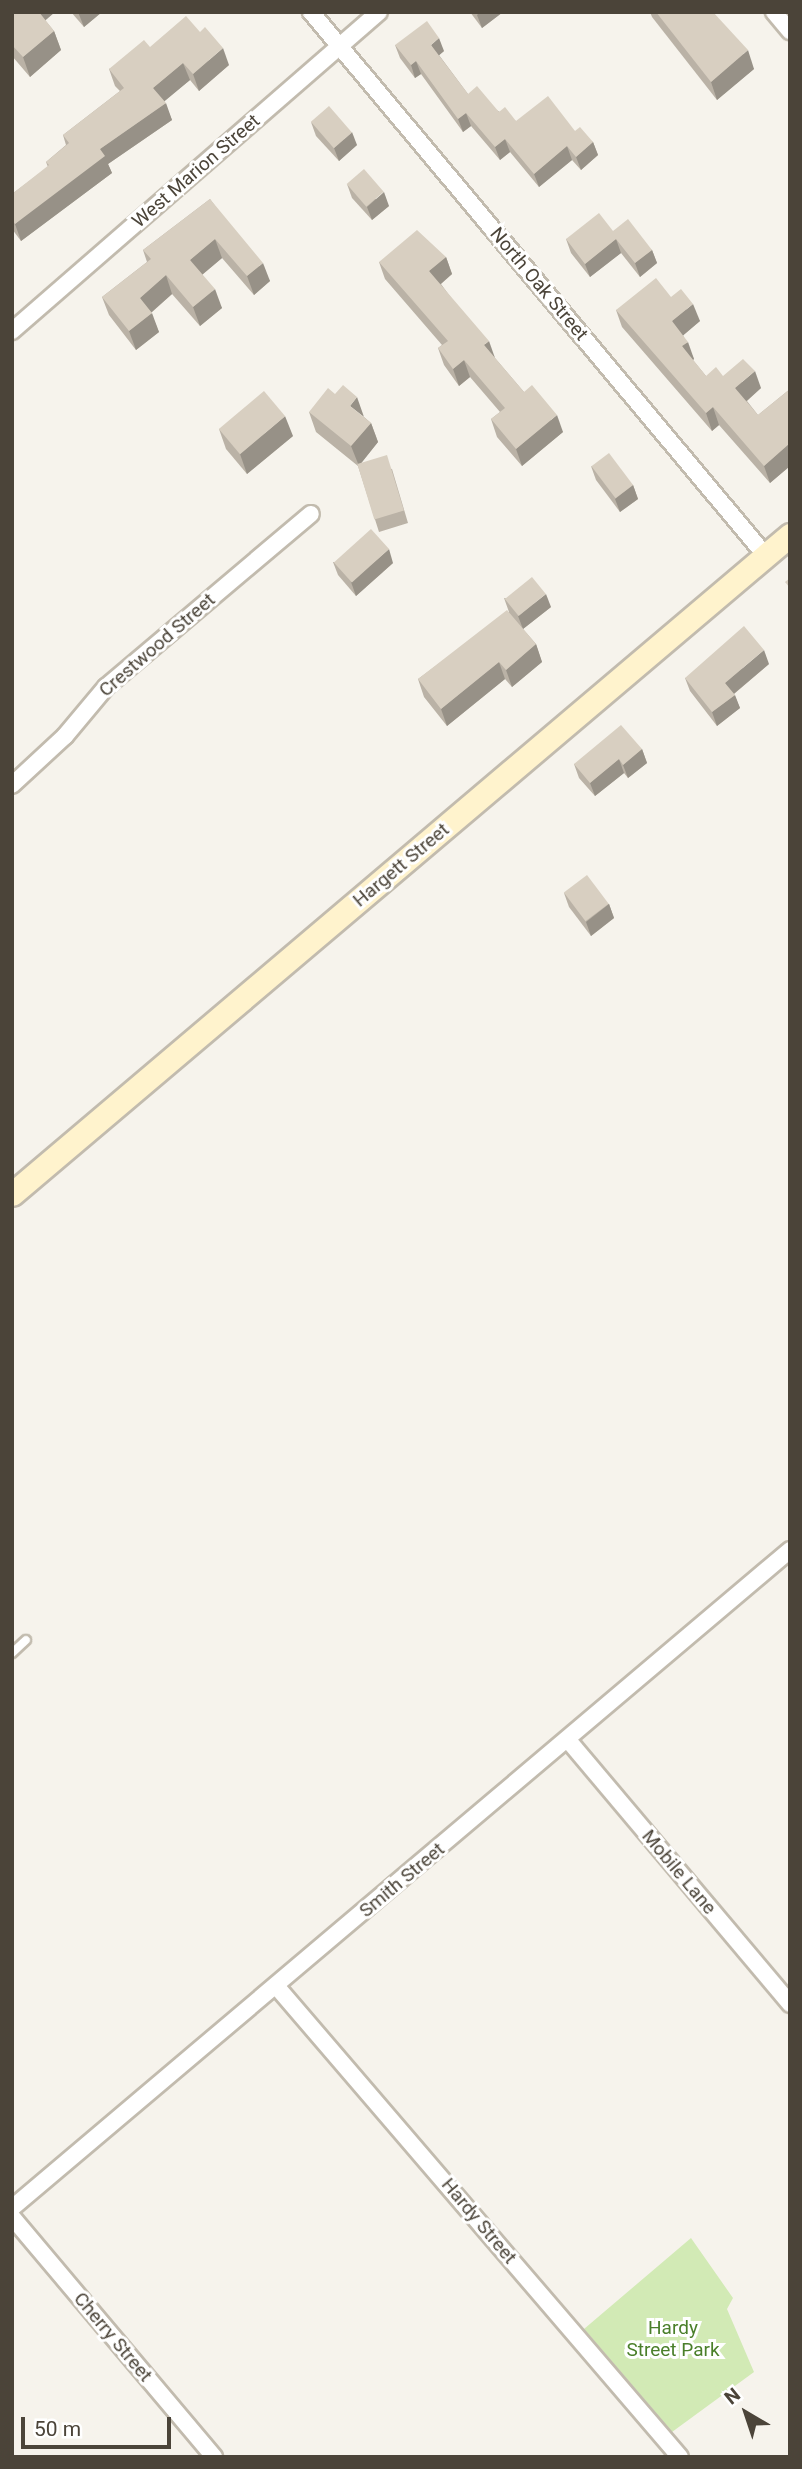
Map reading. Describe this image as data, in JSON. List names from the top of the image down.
{
  "streets": {
    "street": [
      "West Marion Street",
      "North Oak Street",
      "Crestwood Street",
      "Hargett Street",
      "Mobile Lane",
      "Smith Street",
      "Hardy Street",
      "Cherry Street"
    ]
  },
  "crossings": [
    ["West Marion Street", "North Oak Street"],
    ["North Oak Street", "Hargett Street"],
    ["Mobile Lane", "Smith Street"],
    ["Smith Street", "Hardy Street"]
  ],
  "parks": ["Hardy Street Park"],
  "scale_bar": "50 m",
  "north": "top left"
}
